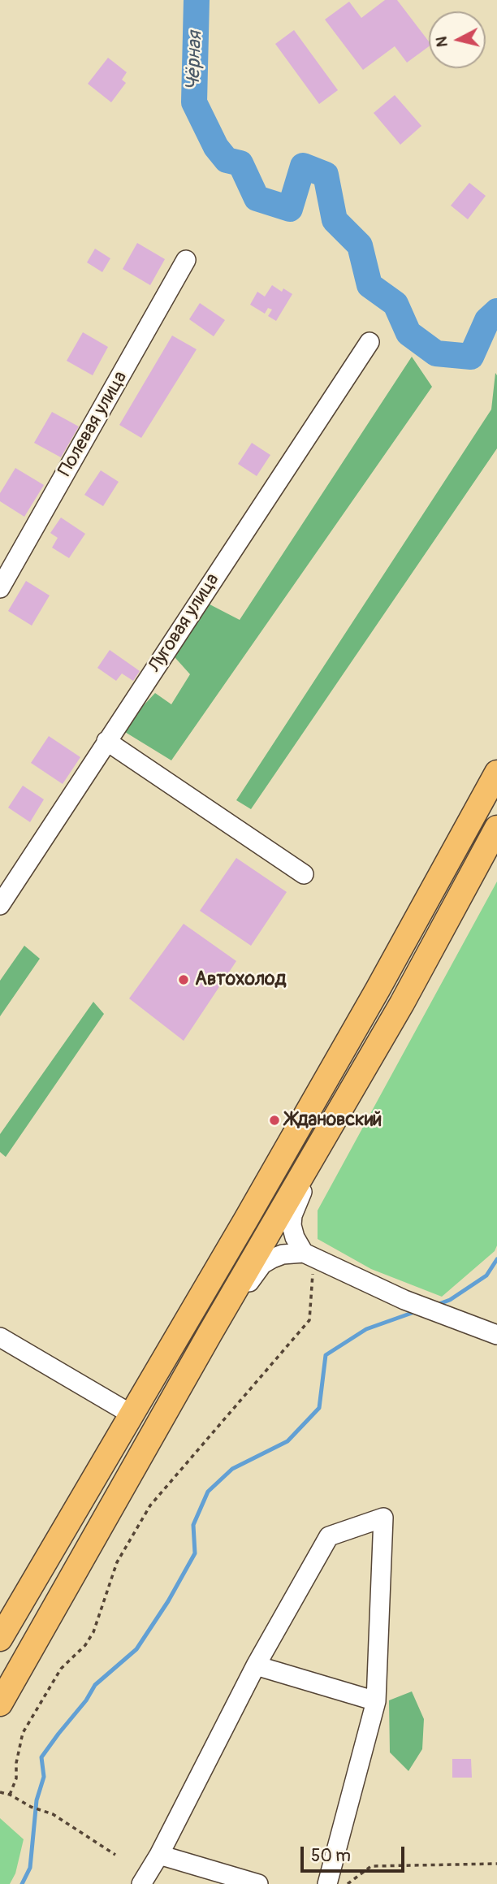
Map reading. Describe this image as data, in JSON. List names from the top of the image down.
{
  "streets": {
    "street": ["Полевая улица", "Луговая улица"]
  },
  "water": ["Чёрная"],
  "places": ["Автохолод", "Ждановский"],
  "scale_bar": "50 m",
  "north": "left"
}
